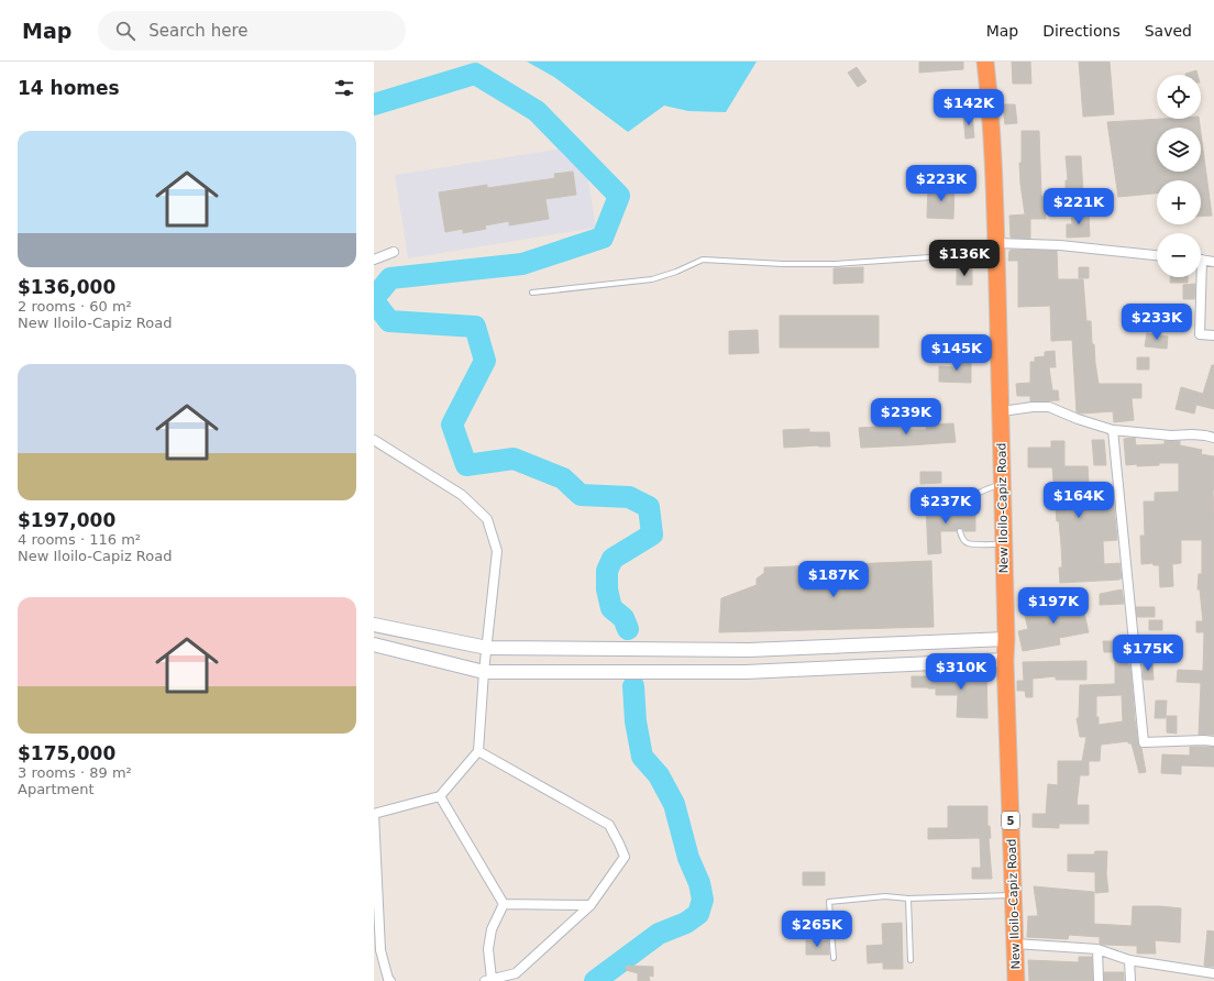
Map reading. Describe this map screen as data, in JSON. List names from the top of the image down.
{
  "streets": {
    "highway": ["New Iloilo-Capiz Road", "5"]
  },
  "page": {
    "header": "Map",
    "search": "Search here",
    "nav": ["Map", "Directions", "Saved"],
    "heading": "14 homes",
    "map_buttons": ["+", "−"],
    "price": [
      "$142K",
      "$223K",
      "$221K",
      "$136K",
      "$233K",
      "$145K",
      "$239K",
      "$164K",
      "$237K",
      "$187K",
      "$197K",
      "$175K",
      "$310K",
      "$265K"
    ],
    "list": [
      {
        "name": "$136,000",
        "note": "2 rooms · 60 m² · New Iloilo-Capiz Road"
      },
      {
        "name": "$197,000",
        "note": "4 rooms · 116 m² · New Iloilo-Capiz Road"
      },
      {
        "name": "$175,000",
        "note": "3 rooms · 89 m² · Apartment"
      }
    ]
  }
}
